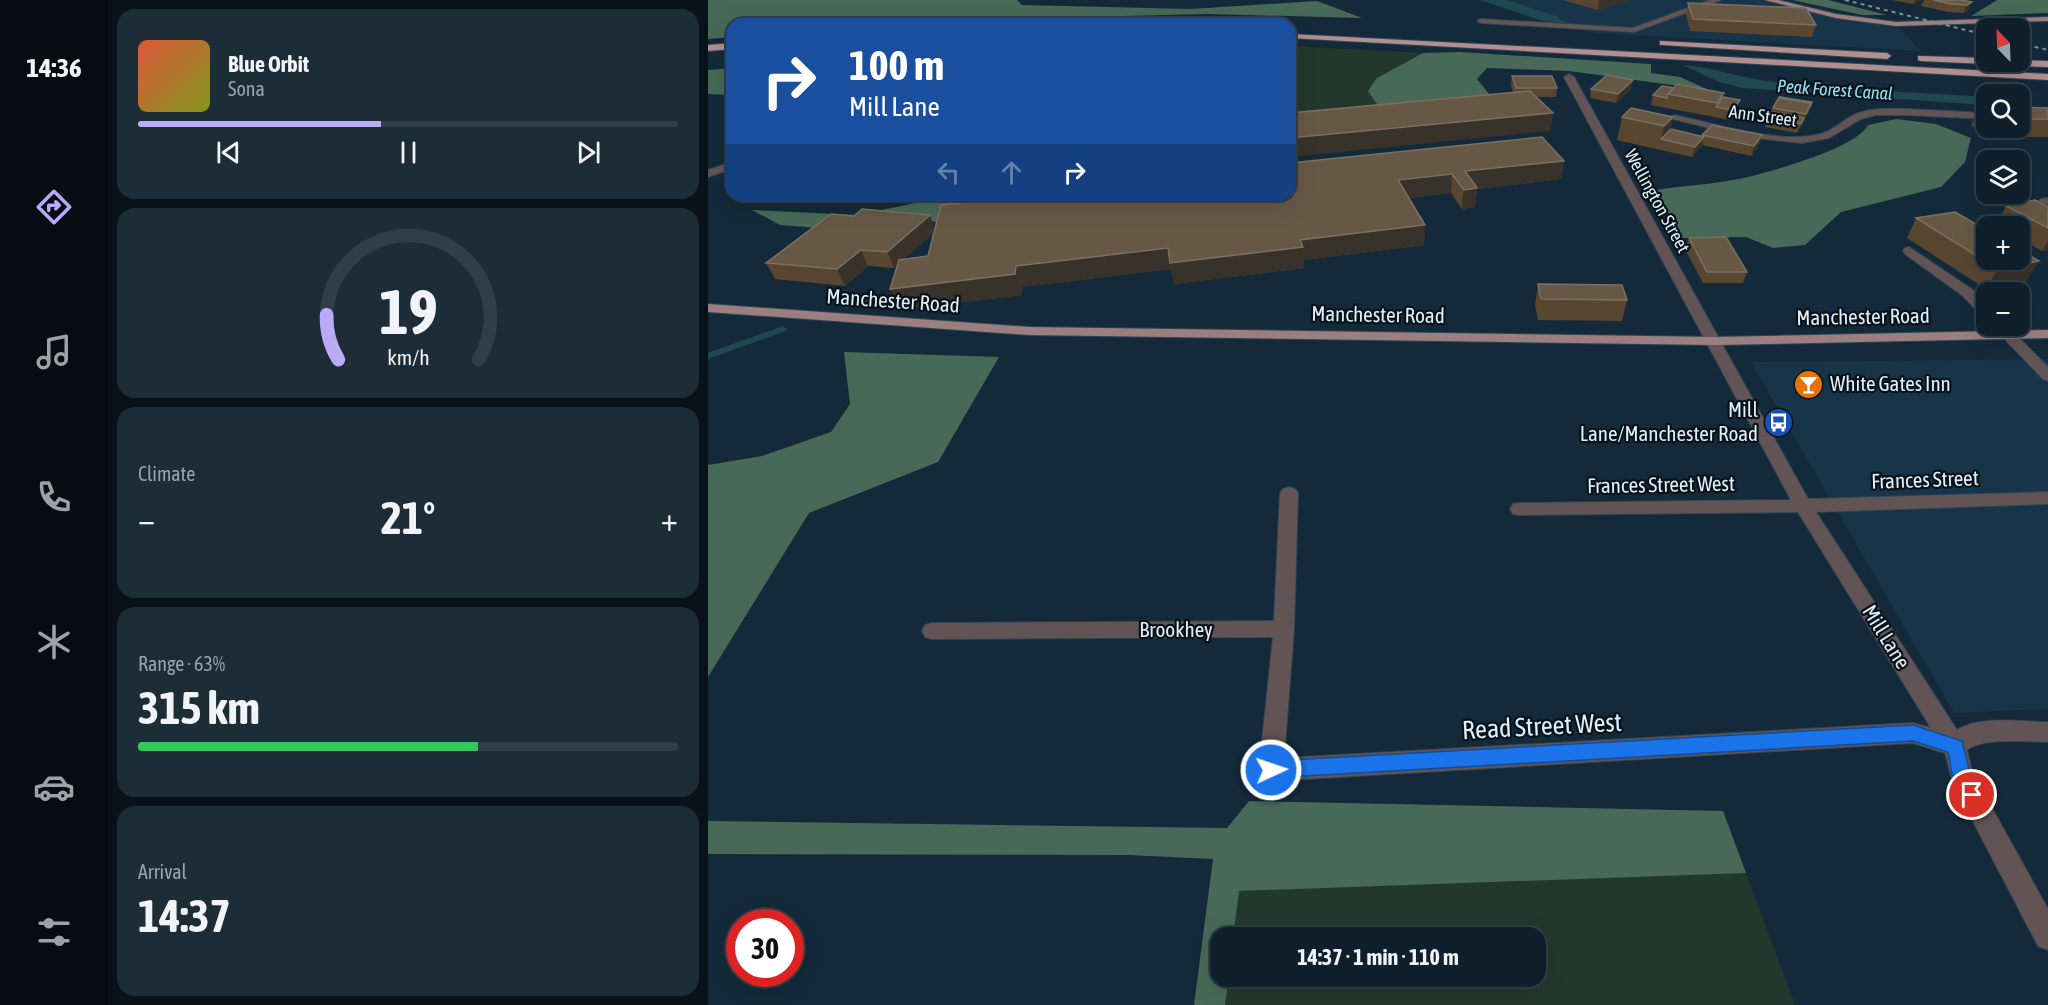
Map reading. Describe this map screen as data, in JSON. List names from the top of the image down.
{
  "streets": {
    "main road": ["Manchester Road"],
    "street": [
      "Ann Street",
      "Wellington Street",
      "Frances Street",
      "Frances Street West",
      "Brookhey",
      "Mill Lane",
      "Read Street West"
    ]
  },
  "crossings": [
    ["Wellington Street", "Manchester Road"],
    ["Wellington Street", "Mill Lane"],
    ["Manchester Road", "Mill Lane"],
    ["Frances Street", "Frances Street West"],
    ["Frances Street", "Mill Lane"],
    ["Frances Street West", "Mill Lane"],
    ["Brookhey", "Read Street West"],
    ["Mill Lane", "Read Street West"]
  ],
  "water": ["Peak Forest Canal"],
  "places": {
    "bar": ["White Gates Inn"],
    "bus stop": ["Mill Lane/Manchester Road"]
  },
  "north": "top left",
  "page": {
    "tabs": "14:36",
    "map_buttons": ["+", "−"],
    "turn": ["100 m", "Mill Lane"],
    "song": ["Blue Orbit", "Sona"],
    "tile": [
      "Climate",
      ["Range · 63%", "315 km"],
      ["Arrival", "14:37"]
    ],
    "heat": ["−", "21°", "+"],
    "limit": "30",
    "trip": "14:37 · 1 min · 110 m",
    "gauge": ["19", "km/h"]
  }
}
